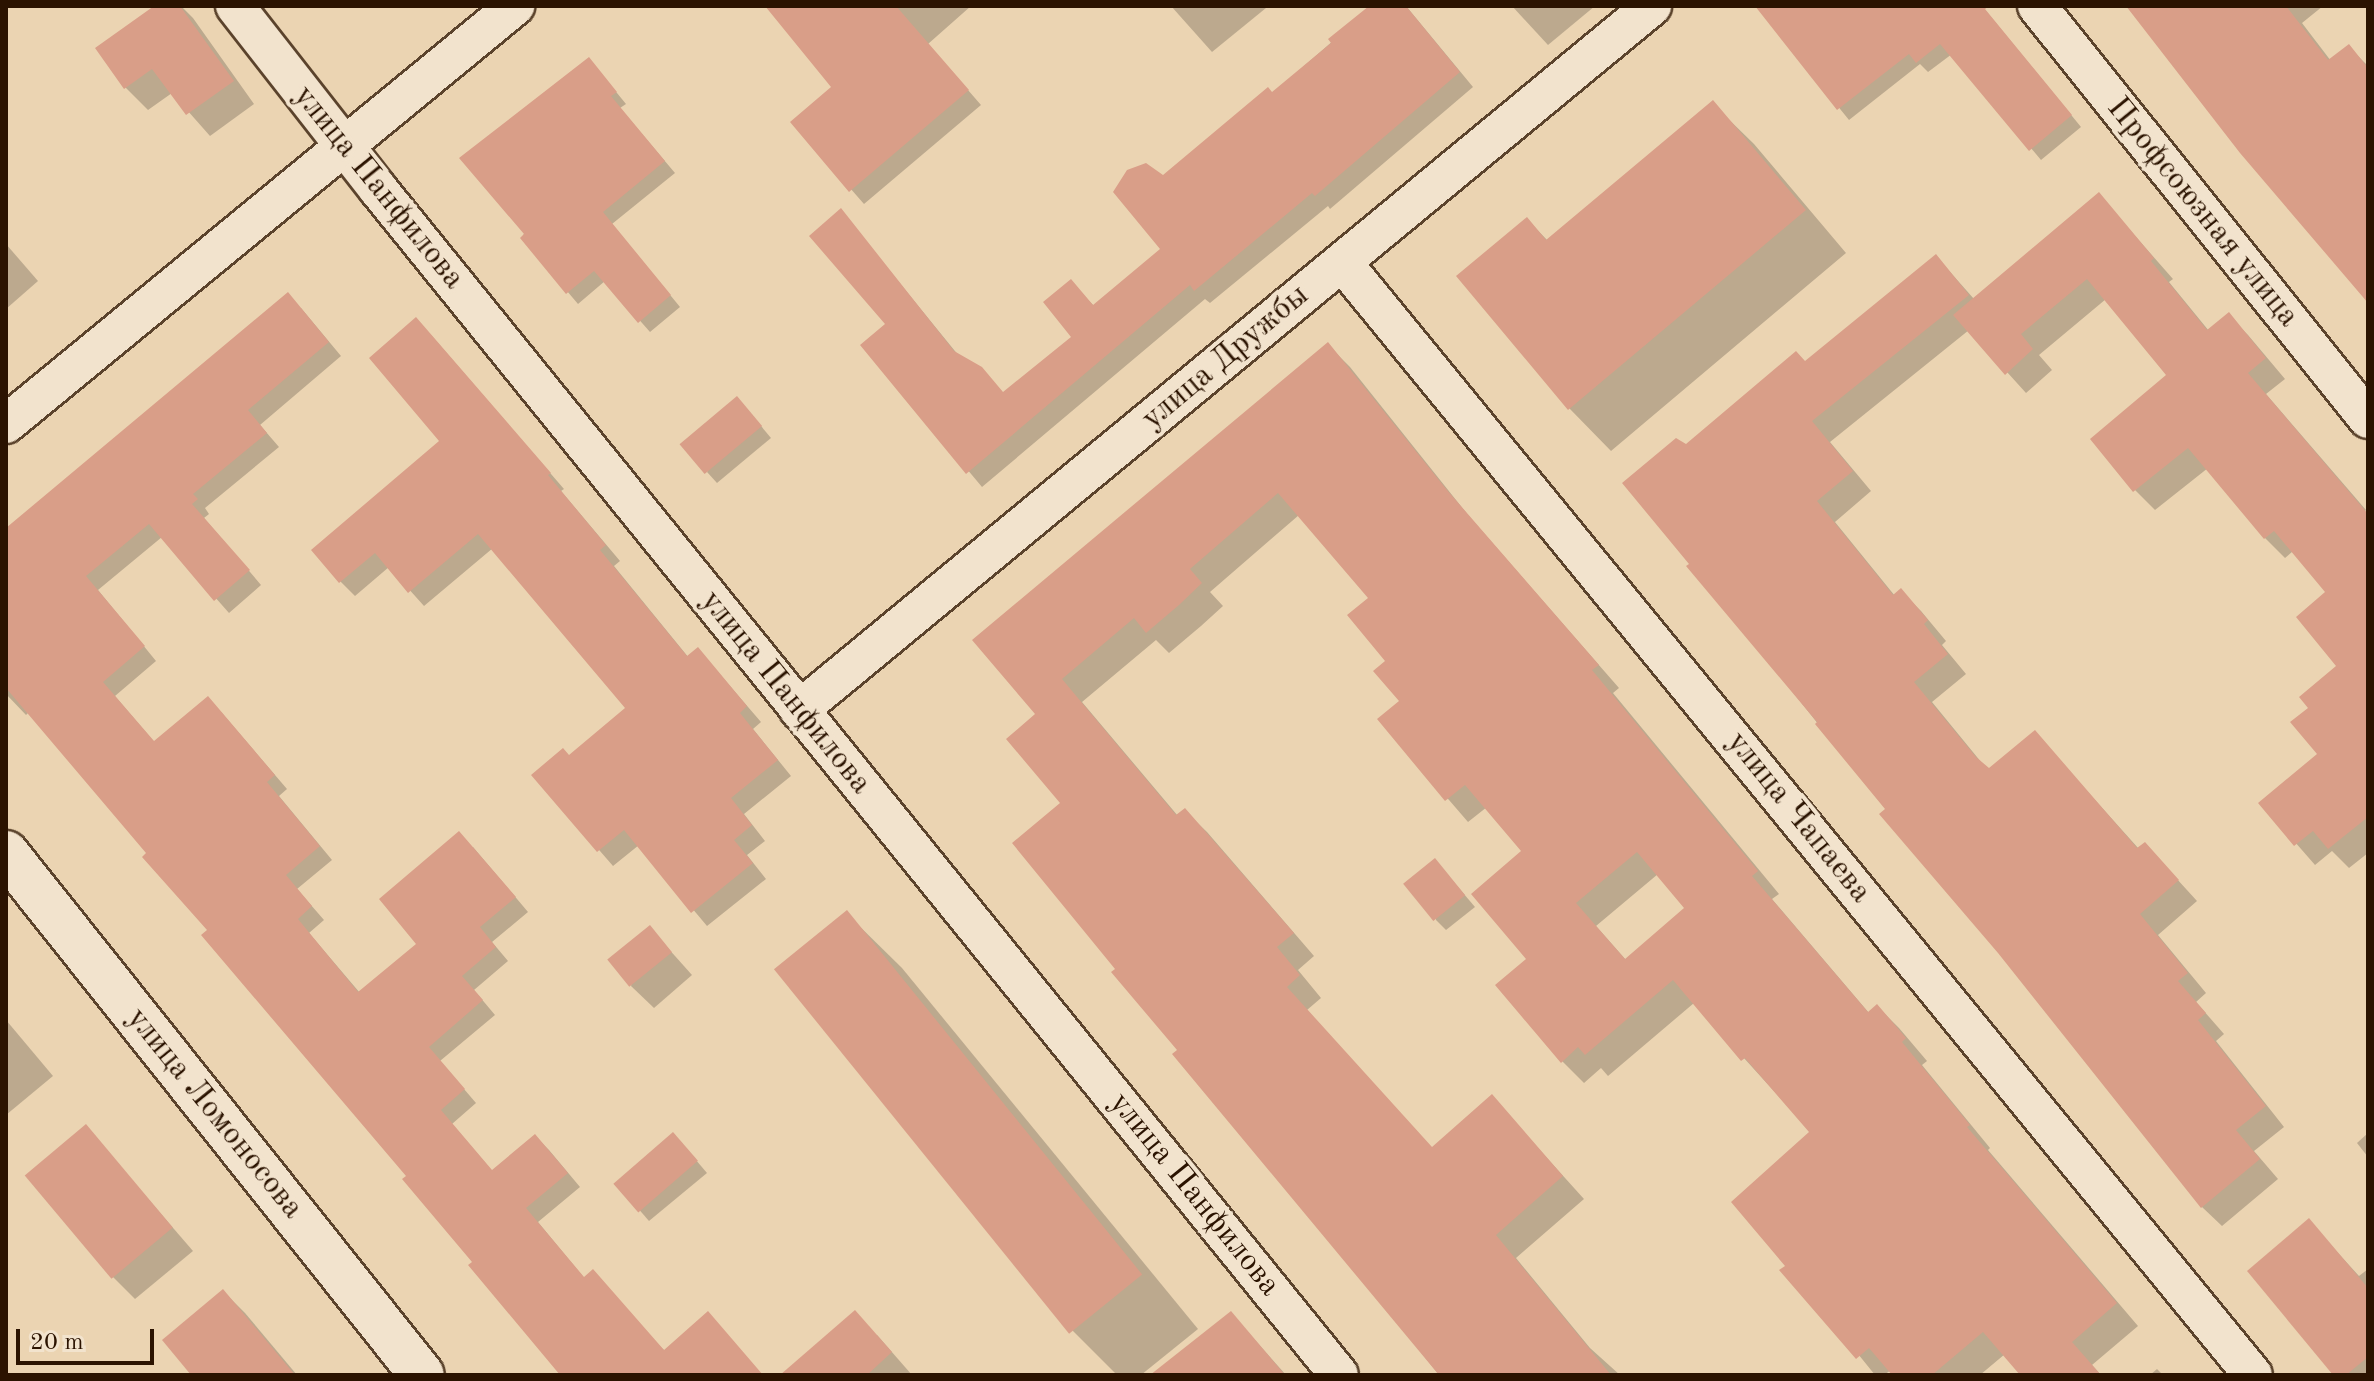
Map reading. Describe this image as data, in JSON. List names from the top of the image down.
{
  "streets": {
    "street": [
      "улица Панфилова",
      "Профсоюзная улица",
      "улица Дружбы",
      "улица Чапаева",
      "улица Ломоносова"
    ]
  },
  "crossings": [
    ["улица Панфилова", "улица Дружбы"],
    ["улица Дружбы", "улица Чапаева"]
  ],
  "scale_bar": "20 m"
}
